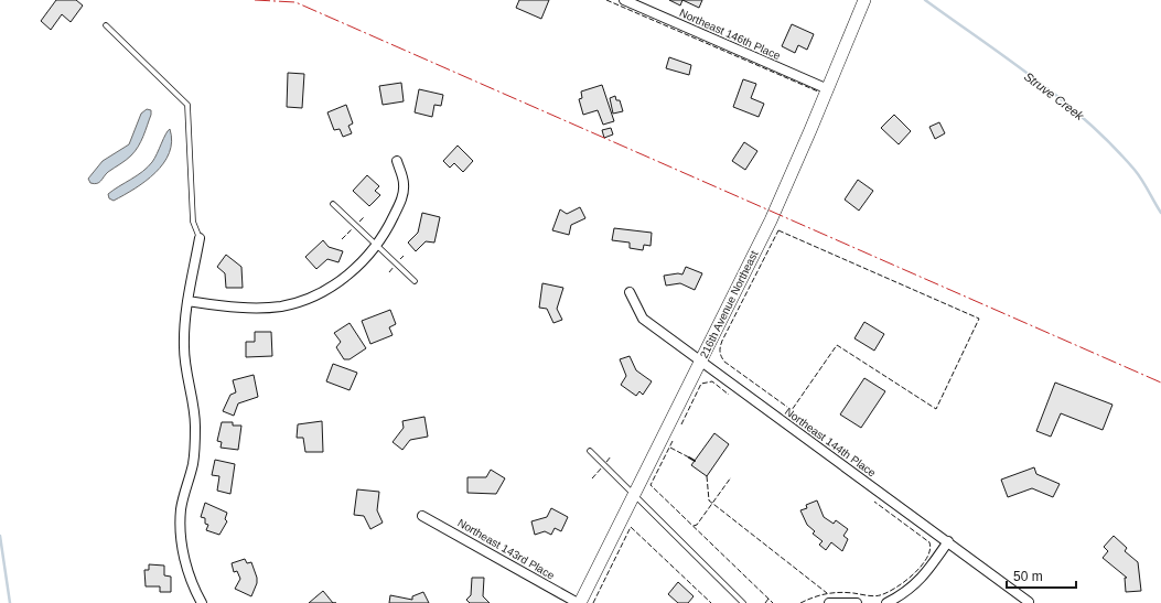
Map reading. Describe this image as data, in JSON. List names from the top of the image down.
{
  "streets": {
    "street": [
      "Northeast 146th Place",
      "216th Avenue Northeast",
      "Northeast 144th Place",
      "Northeast 143rd Place"
    ]
  },
  "crossings": [
    ["Northeast 146th Place", "216th Avenue Northeast"],
    ["216th Avenue Northeast", "Northeast 144th Place"],
    ["216th Avenue Northeast", "Northeast 143rd Place"]
  ],
  "water": ["Struve Creek"],
  "scale_bar": "50 m"
}
